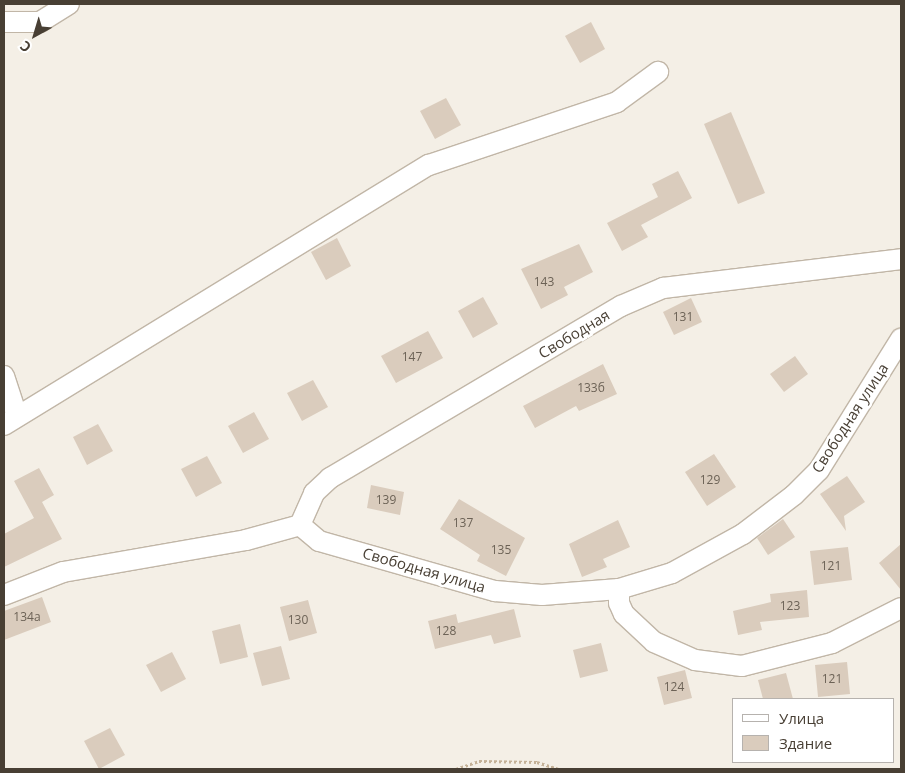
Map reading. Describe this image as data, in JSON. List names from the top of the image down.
{
  "streets": {
    "street": ["Свободная", "Свободная улица"]
  },
  "crossings": [
    ["Свободная", "Свободная улица"]
  ],
  "house_numbers": [
    "143",
    "131",
    "147",
    "133б",
    "129",
    "139",
    "137",
    "135",
    "121",
    "123",
    "134а",
    "130",
    "128",
    "121",
    "124"
  ],
  "legend": ["Улица", "Здание"],
  "north": "bottom left"
}
